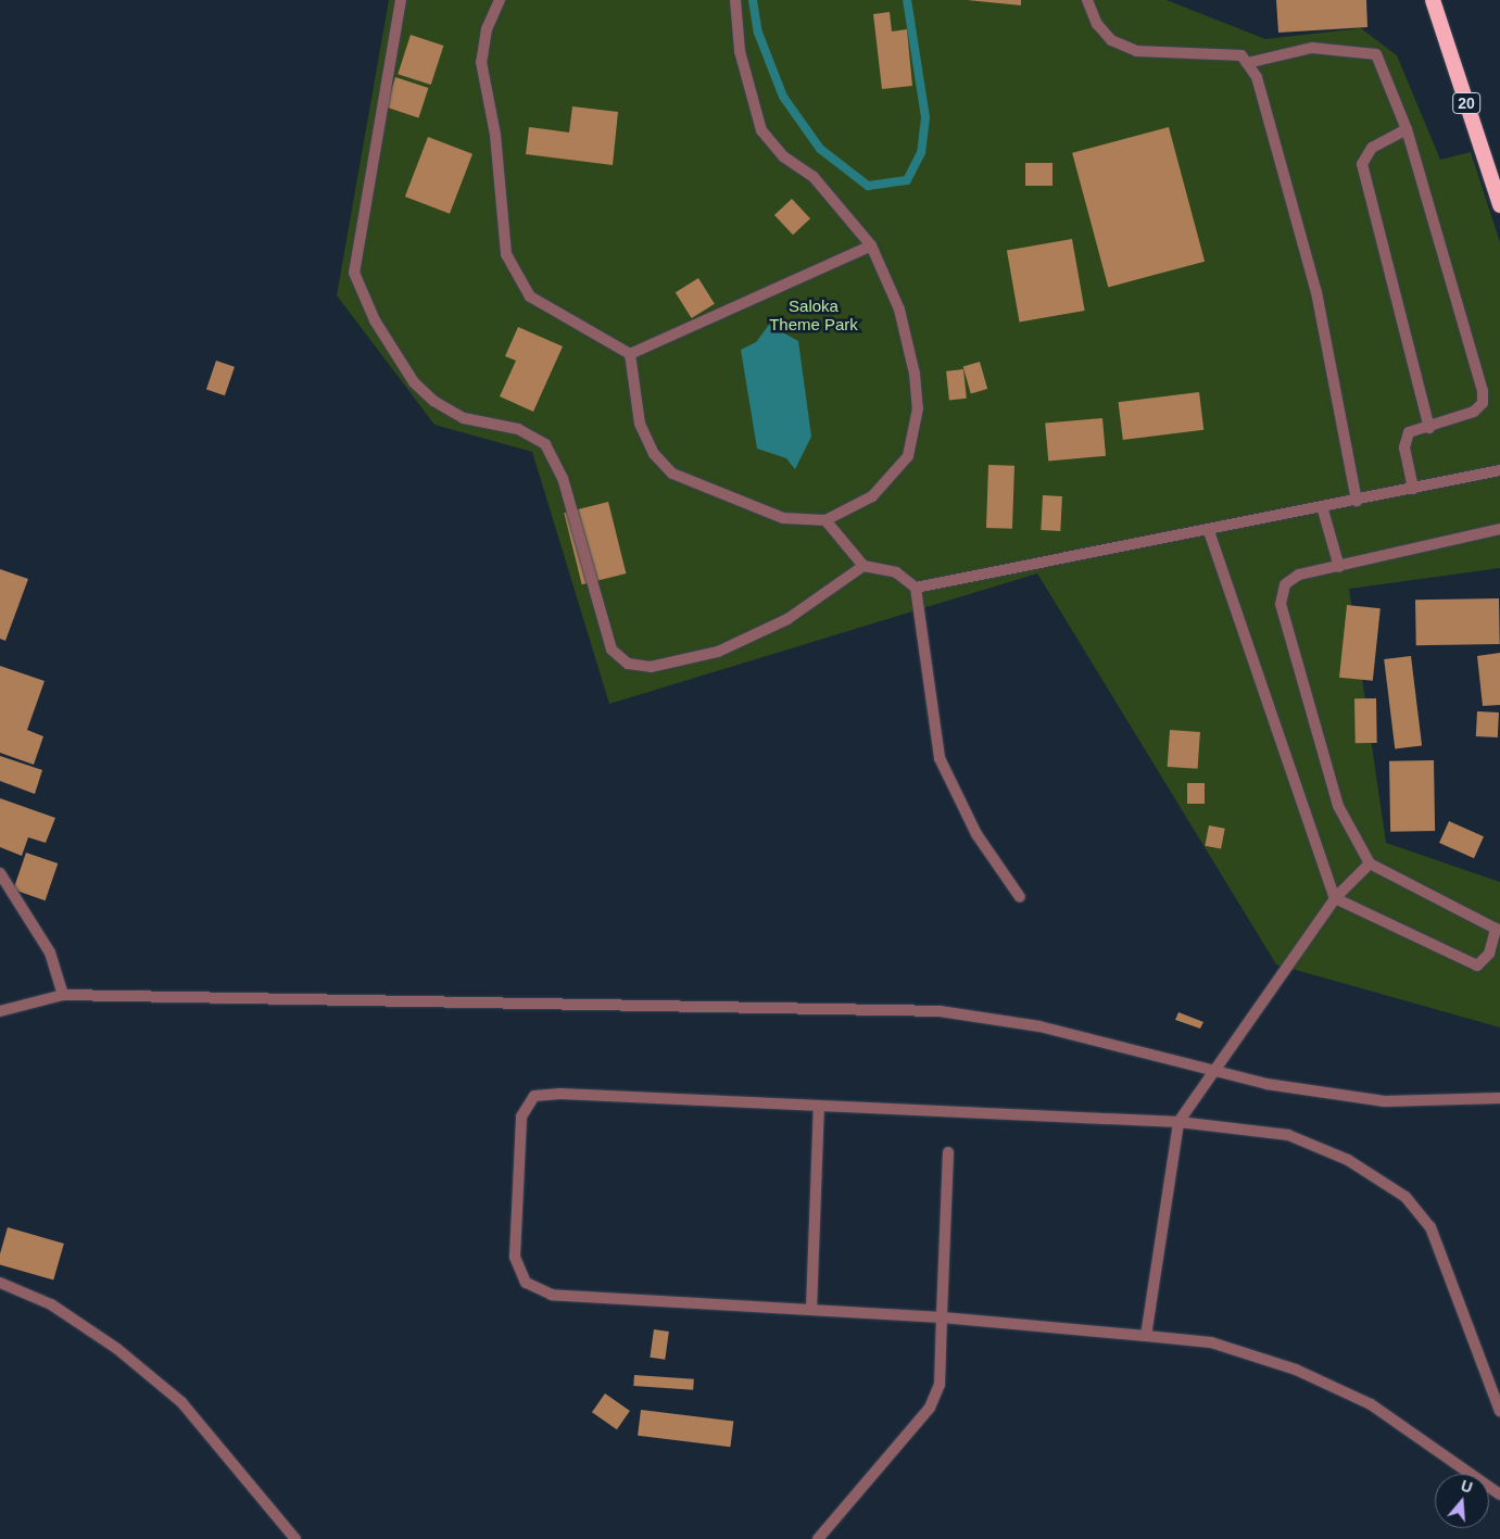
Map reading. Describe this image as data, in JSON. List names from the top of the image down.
{
  "streets": {
    "highway": ["20"]
  },
  "parks": ["Saloka Theme Park"],
  "north": "top"
}
